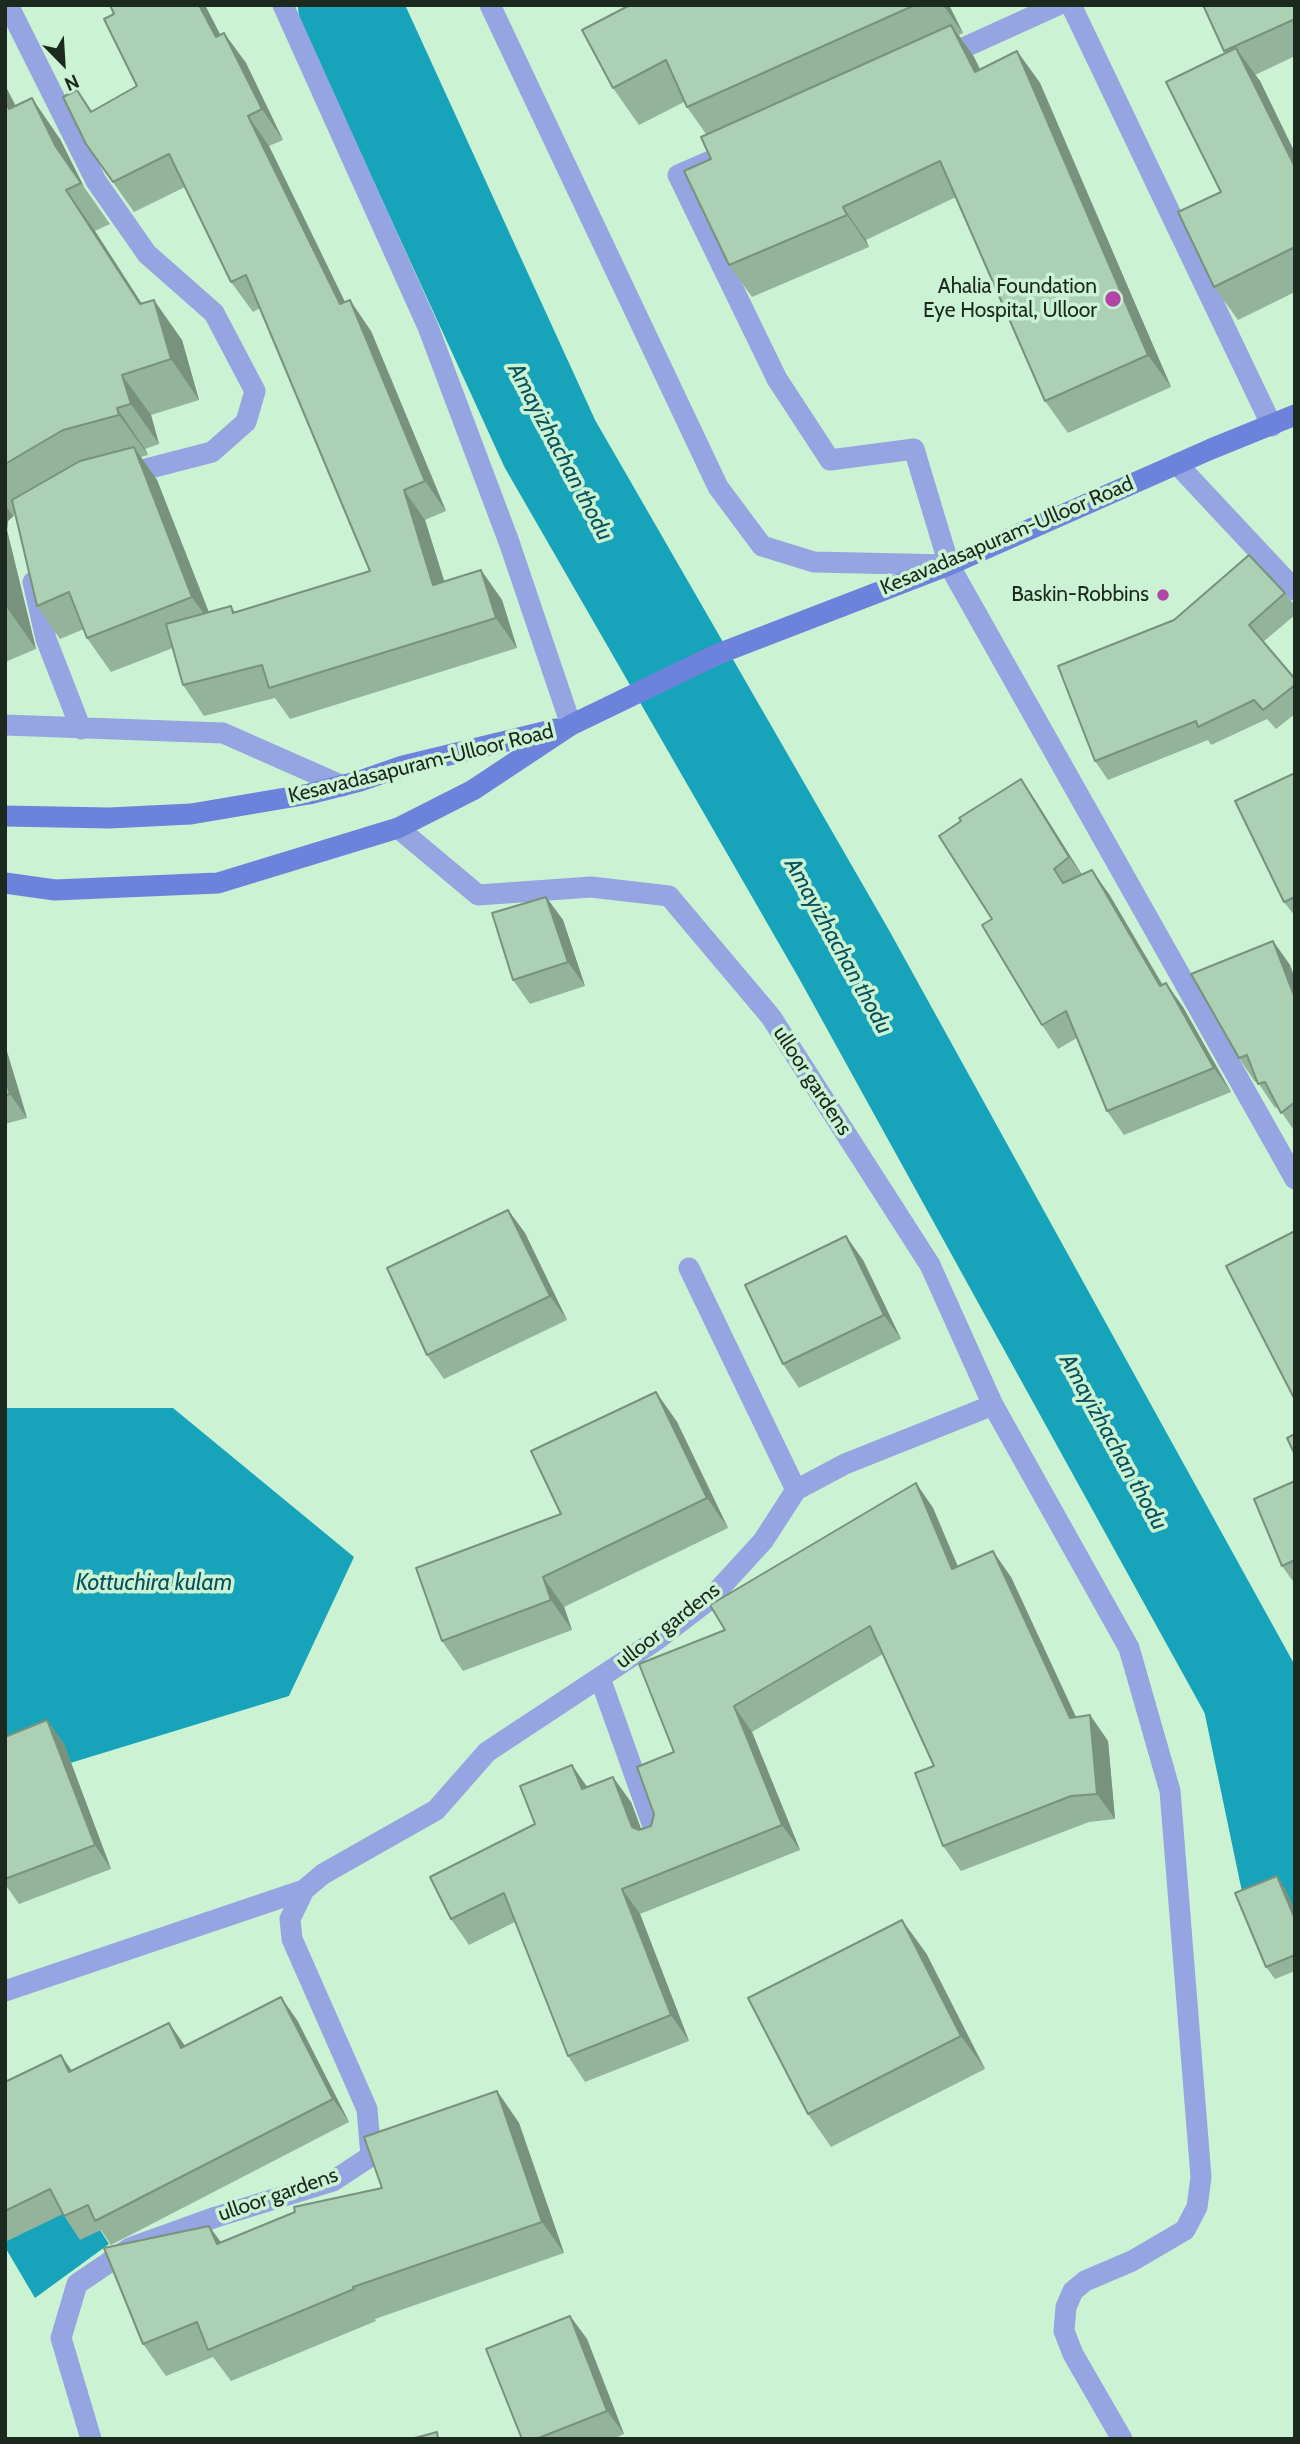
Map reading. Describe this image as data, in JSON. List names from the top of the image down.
{
  "streets": {
    "main road": ["Kesavadasapuram-Ulloor Road"],
    "street": ["ulloor gardens"]
  },
  "crossings": [
    ["Kesavadasapuram-Ulloor Road", "ulloor gardens"]
  ],
  "water": ["Amayizhachan thodu", "Kottuchira kulam"],
  "places": ["Ahalia Foundation Eye Hospital, Ulloor", "Baskin-Robbins"],
  "north": "bottom right"
}
